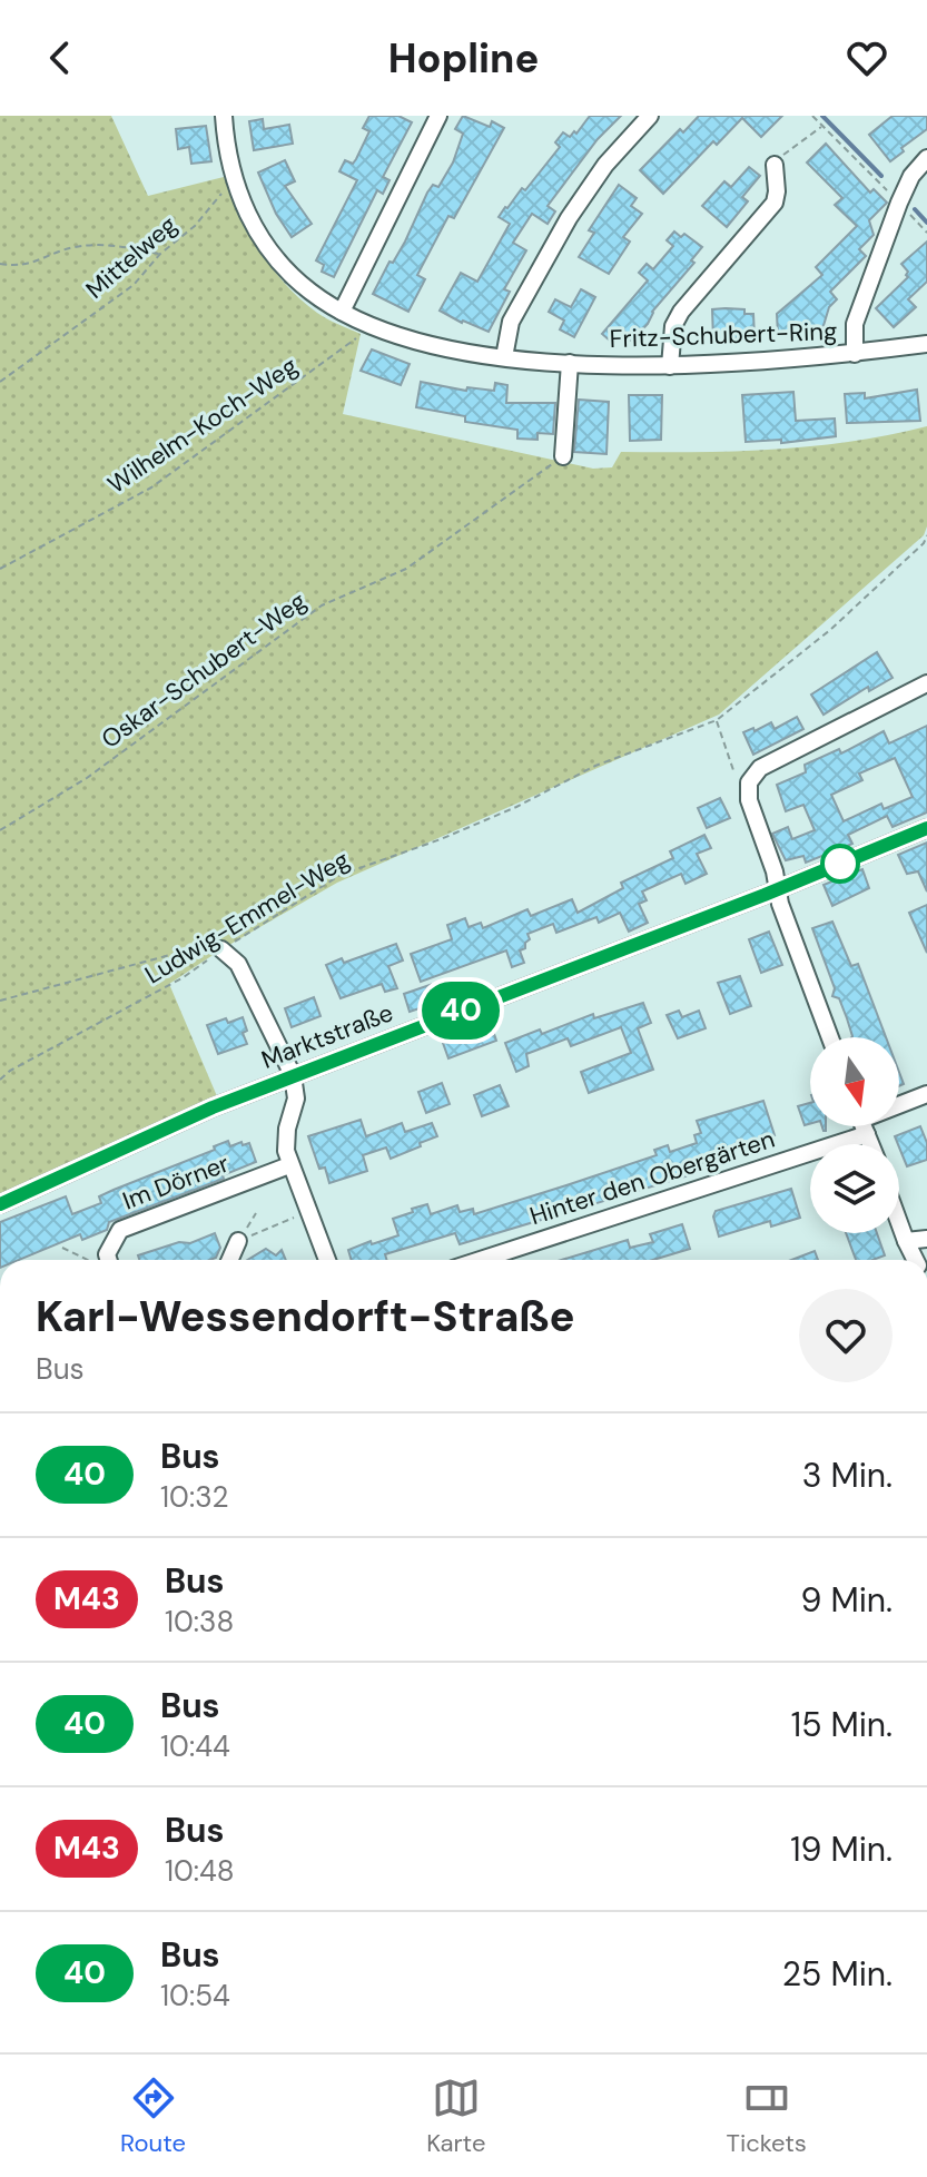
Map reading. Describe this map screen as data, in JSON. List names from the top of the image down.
{
  "streets": {
    "street": [
      "Fritz-Schubert-Ring",
      "Marktstraße",
      "Hinter den Obergärten",
      "Im Dörner"
    ],
    "path": [
      "Mittelweg",
      "Wilhelm-Koch-Weg",
      "Oskar-Schubert-Weg",
      "Ludwig-Emmel-Weg"
    ]
  },
  "crossings": [
    ["Mittelweg", "Fritz-Schubert-Ring"],
    ["Fritz-Schubert-Ring", "Wilhelm-Koch-Weg"]
  ],
  "lines": ["bus line 40"],
  "north": "bottom",
  "page": {
    "header": "Hopline",
    "on_map": "40",
    "heading": ["Karl-Wessendorft-Straße", "Bus"],
    "list": [
      {
        "mark": "40",
        "name": "Bus",
        "note": "10:32",
        "value": "3 Min."
      },
      {
        "mark": "M43",
        "name": "Bus",
        "note": "10:38",
        "value": "9 Min."
      },
      {
        "mark": "40",
        "name": "Bus",
        "note": "10:44",
        "value": "15 Min."
      },
      {
        "mark": "M43",
        "name": "Bus",
        "note": "10:48",
        "value": "19 Min."
      },
      {
        "mark": "40",
        "name": "Bus",
        "note": "10:54",
        "value": "25 Min."
      }
    ],
    "tabs": ["Route", "Karte", "Tickets"]
  }
}
